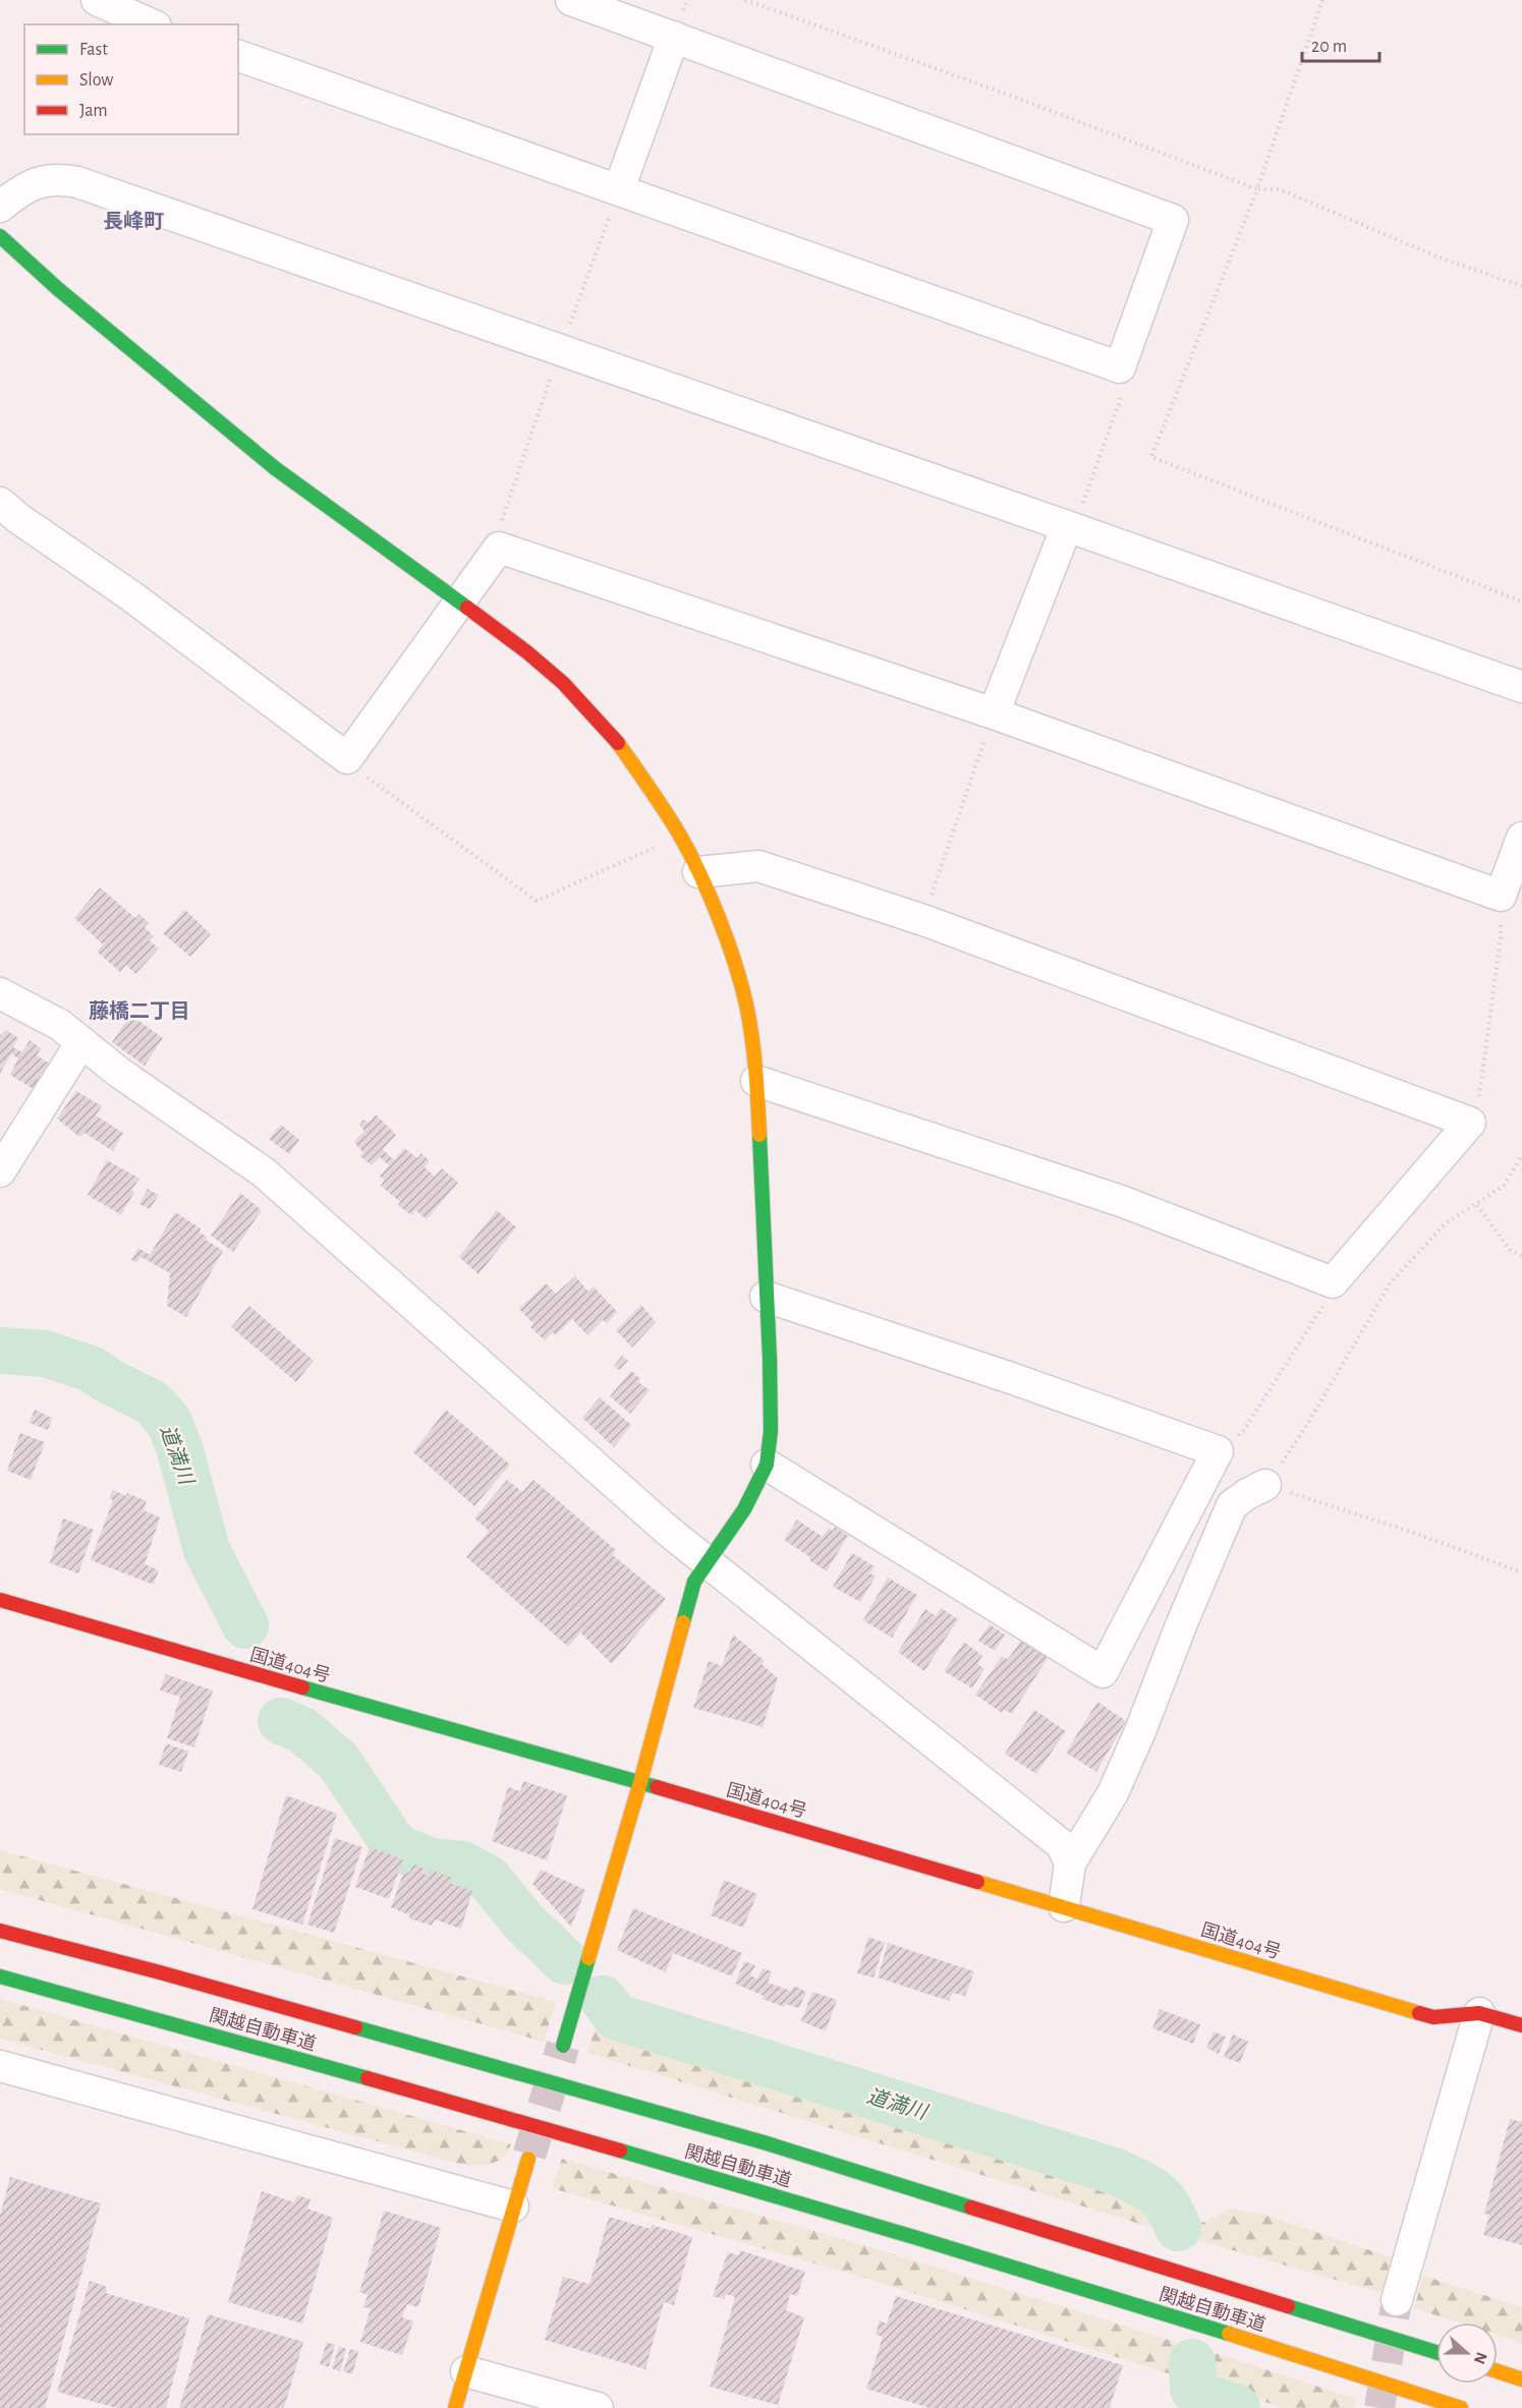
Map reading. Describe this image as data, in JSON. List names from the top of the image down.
{
  "streets": {
    "main road": ["国道404号", "関越自動車道"]
  },
  "districts": ["長峰町", "藤橋二丁目"],
  "water": ["道満川"],
  "legend": ["Fast", "Slow", "Jam"],
  "scale_bar": "20 m",
  "north": "right"
}
